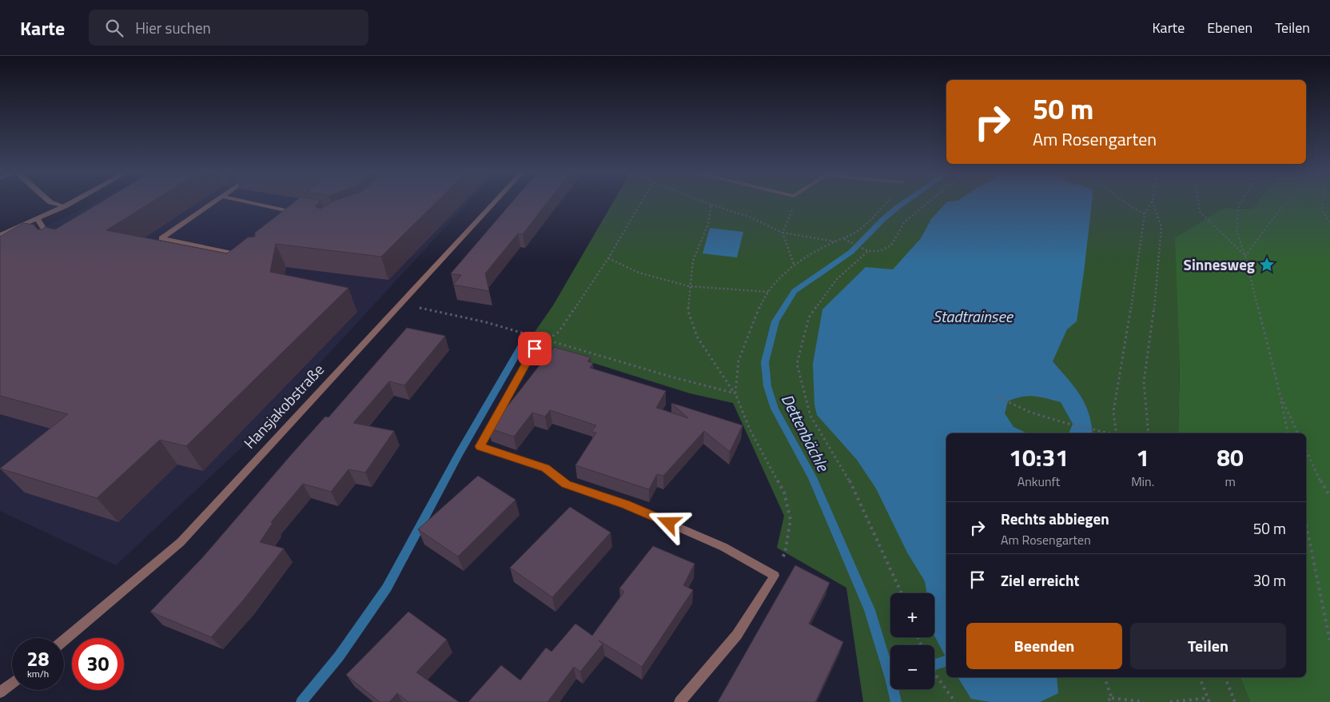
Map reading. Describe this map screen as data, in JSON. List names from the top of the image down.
{
  "streets": {
    "street": ["Hansjakobstraße"]
  },
  "water": ["Stadtrainsee", "Dettenbächle"],
  "places": {
    "place": ["Sinnesweg"]
  },
  "page": {
    "header": "Karte",
    "search": "Hier suchen",
    "nav": ["Karte", "Ebenen", "Teilen"],
    "turn": ["50 m", "Am Rosengarten"],
    "eta": [
      "10:31",
      "Ankunft",
      "1",
      "Min.",
      "80",
      "m"
    ],
    "list": [
      {
        "name": "Rechts abbiegen",
        "note": "Am Rosengarten",
        "value": "50 m"
      },
      {
        "name": "Ziel erreicht",
        "value": "30 m"
      }
    ],
    "map_buttons": ["+", "−"],
    "buttons": ["Beenden", "Teilen"],
    "speed": "28 km/h",
    "limit": "30"
  }
}
